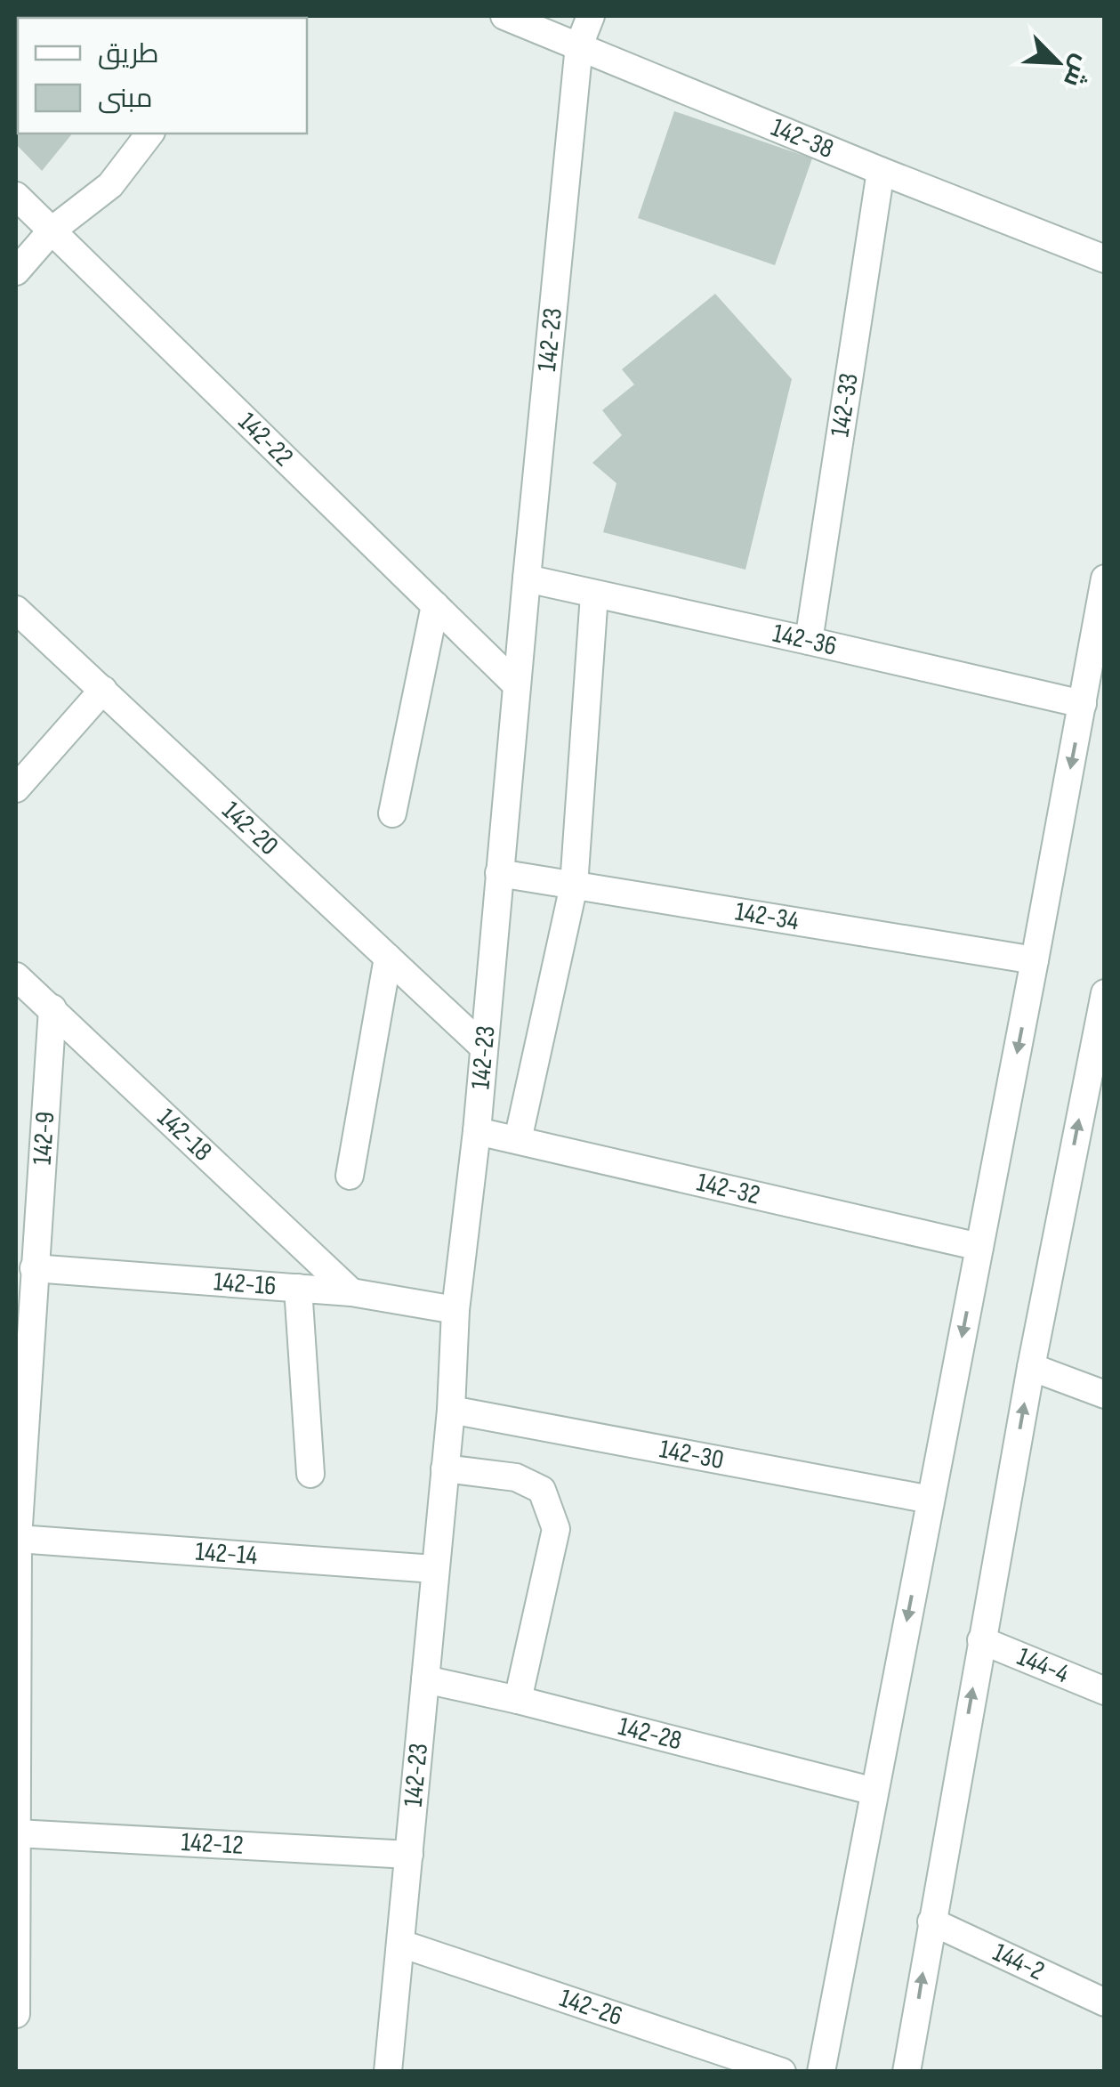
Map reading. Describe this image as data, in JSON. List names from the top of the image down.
{
  "streets": {
    "street": [
      "142-38",
      "142-23",
      "142-33",
      "142-22",
      "142-36",
      "142-20",
      "142-34",
      "142-18",
      "142-9",
      "142-32",
      "142-16",
      "142-30",
      "142-14",
      "144-4",
      "142-28",
      "142-12",
      "144-2",
      "142-26"
    ]
  },
  "crossings": [
    ["142-38", "142-23"],
    ["142-38", "142-33"],
    ["142-23", "142-22"],
    ["142-23", "142-36"],
    ["142-23", "142-20"],
    ["142-23", "142-34"],
    ["142-23", "142-32"],
    ["142-23", "142-16"],
    ["142-23", "142-30"],
    ["142-23", "142-14"],
    ["142-23", "142-28"],
    ["142-23", "142-12"],
    ["142-23", "142-26"],
    ["142-33", "142-36"],
    ["142-18", "142-9"],
    ["142-18", "142-16"],
    ["142-9", "142-16"],
    ["142-9", "142-14"],
    ["142-9", "142-12"]
  ],
  "legend": ["طريق", "مبنى"],
  "north": "bottom right"
}
